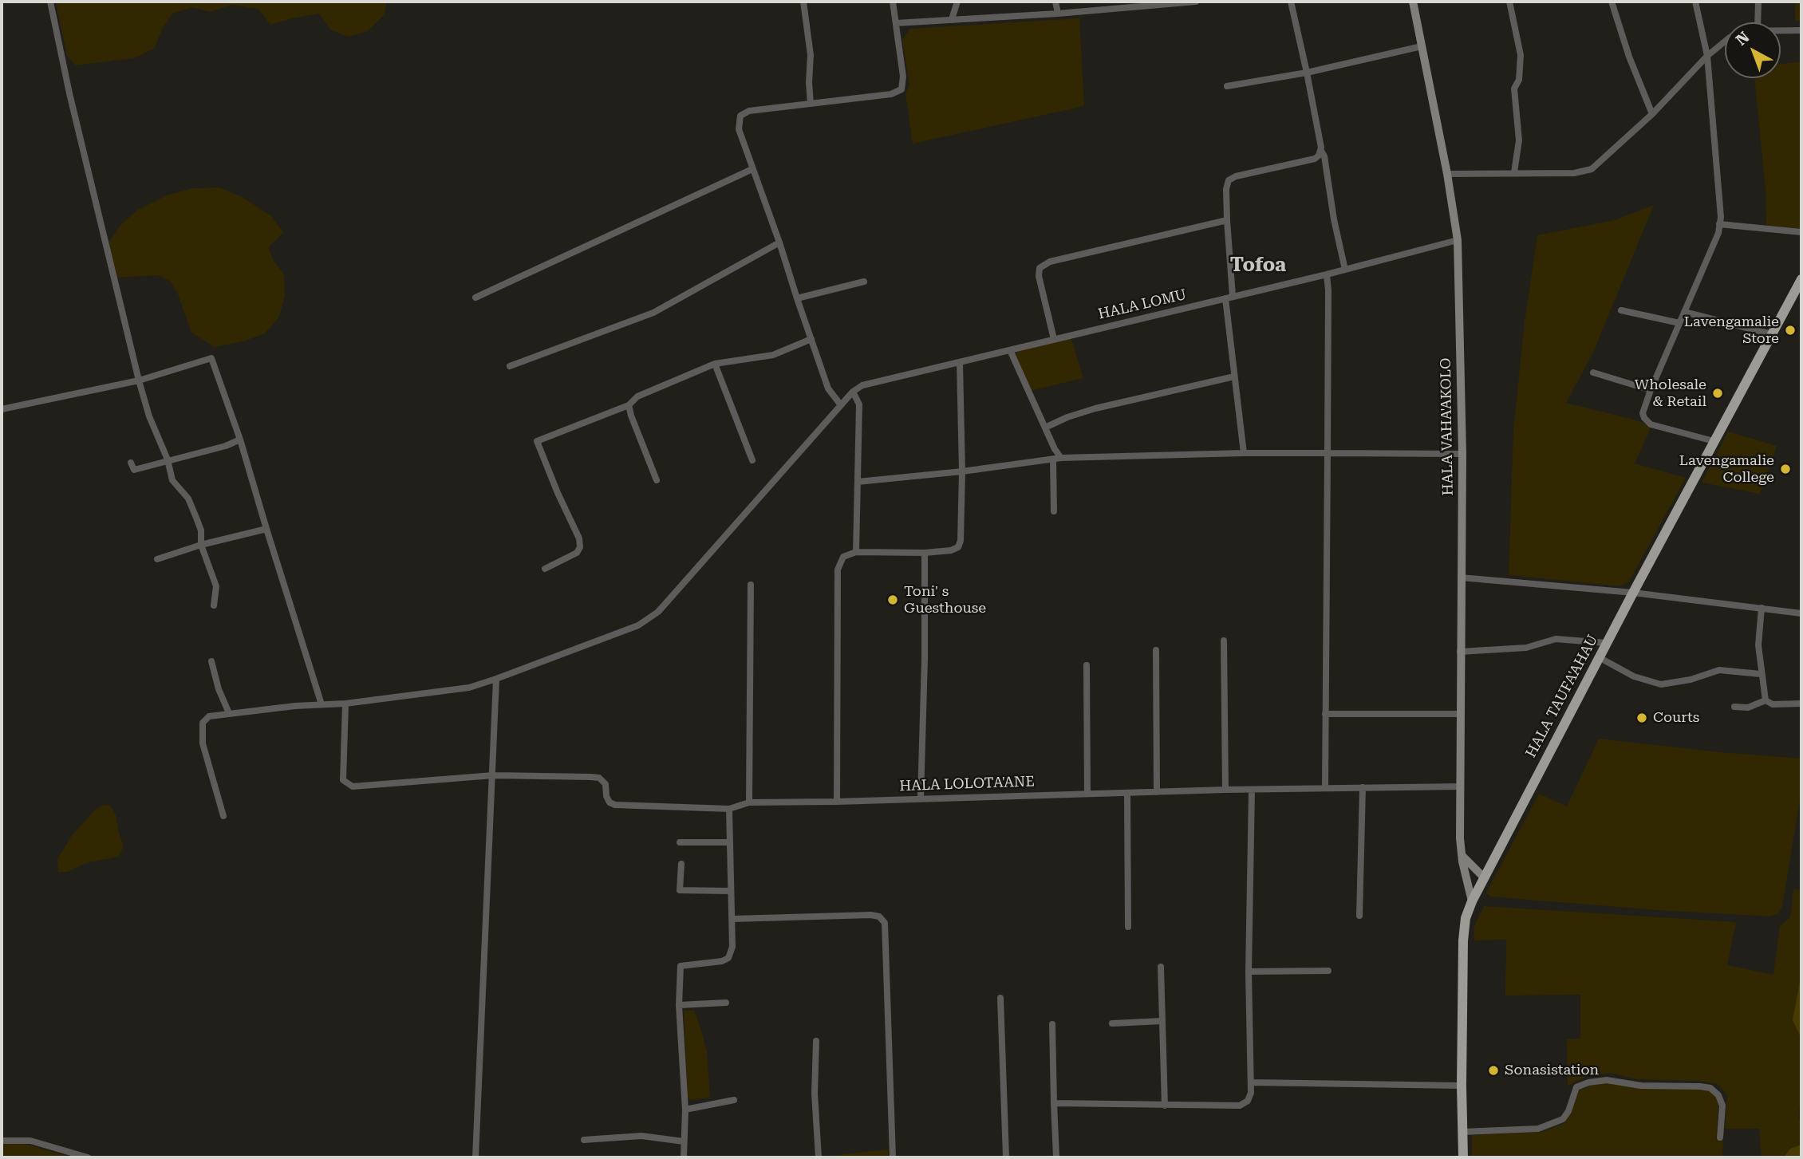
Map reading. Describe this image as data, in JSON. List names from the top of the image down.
{
  "streets": {
    "main road": ["HALA VAHA'AKOLO", "HALA TAUFA'AHAU"],
    "street": ["HALA LOMU", "HALA LOLOTA'ANE"]
  },
  "crossings": [
    ["HALA LOMU", "HALA VAHA'AKOLO"],
    ["HALA VAHA'AKOLO", "HALA TAUFA'AHAU"],
    ["HALA VAHA'AKOLO", "HALA LOLOTA'ANE"]
  ],
  "districts": ["Tofoa"],
  "places": [
    "Lavengamalie Store",
    "Wholesale & Retail",
    "Lavengamalie College",
    "Toni' s Guesthouse",
    "Courts",
    "Sonasistation"
  ],
  "north": "top left"
}
